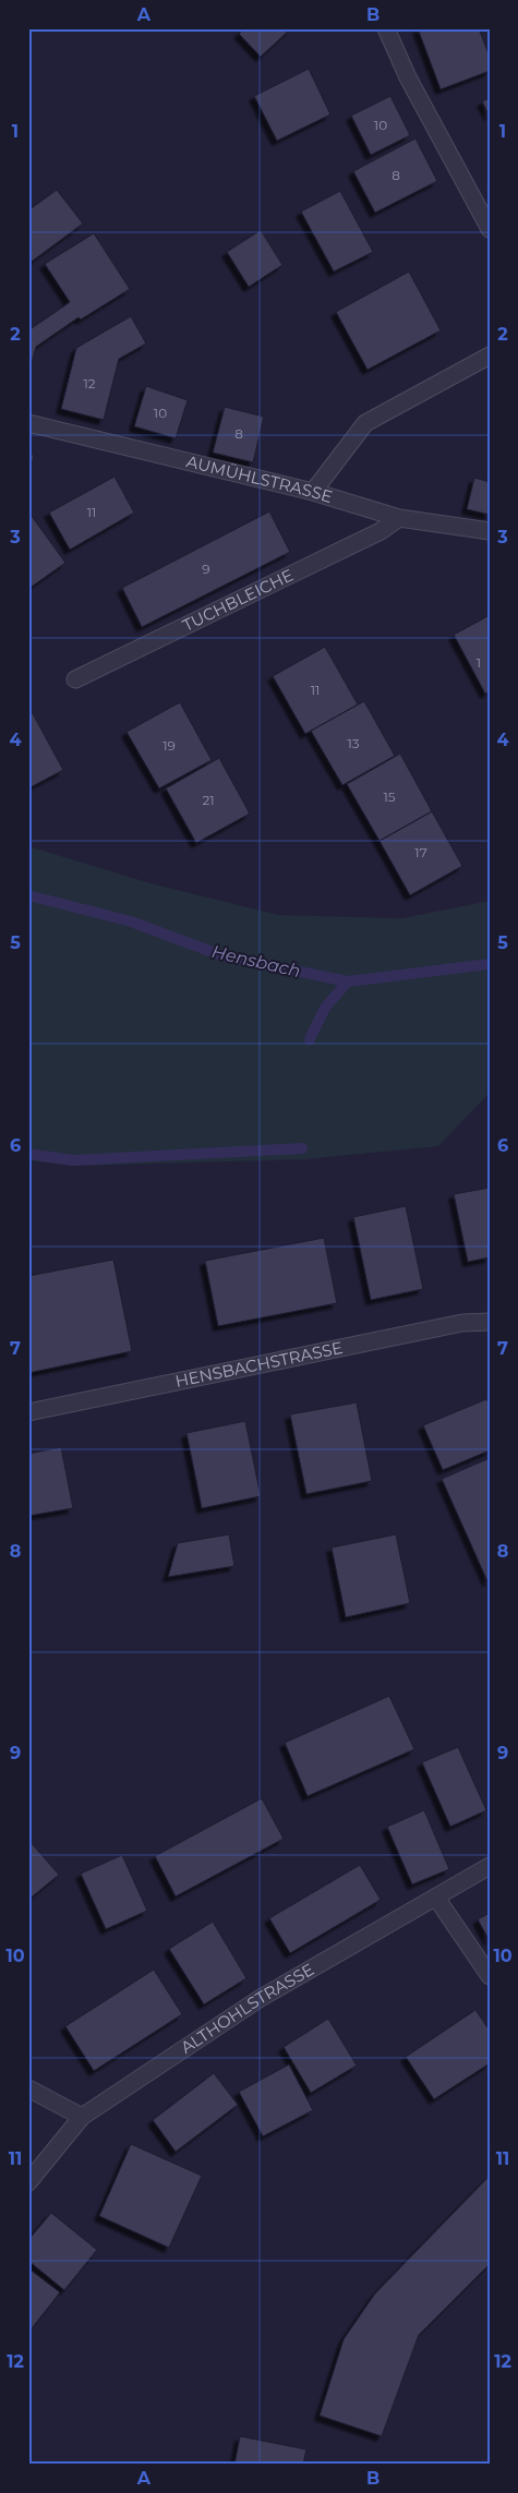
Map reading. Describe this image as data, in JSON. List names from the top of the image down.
{
  "streets": {
    "street": [
      "AUMÜHLSTRASSE",
      "TUCHBLEICHE",
      "HENSBACHSTRASSE",
      "ALTHOHLSTRASSE"
    ]
  },
  "crossings": [
    ["AUMÜHLSTRASSE", "TUCHBLEICHE"]
  ],
  "water": ["Hensbach"],
  "house_numbers": [
    "10",
    "8",
    "12",
    "10",
    "8",
    "11",
    "9",
    "1",
    "11",
    "13",
    "19",
    "15",
    "21",
    "17"
  ],
  "grid": {
    "columns": ["A", "B"],
    "rows": [
      "1",
      "2",
      "3",
      "4",
      "5",
      "6",
      "7",
      "8",
      "9",
      "10",
      "11",
      "12"
    ]
  }
}
